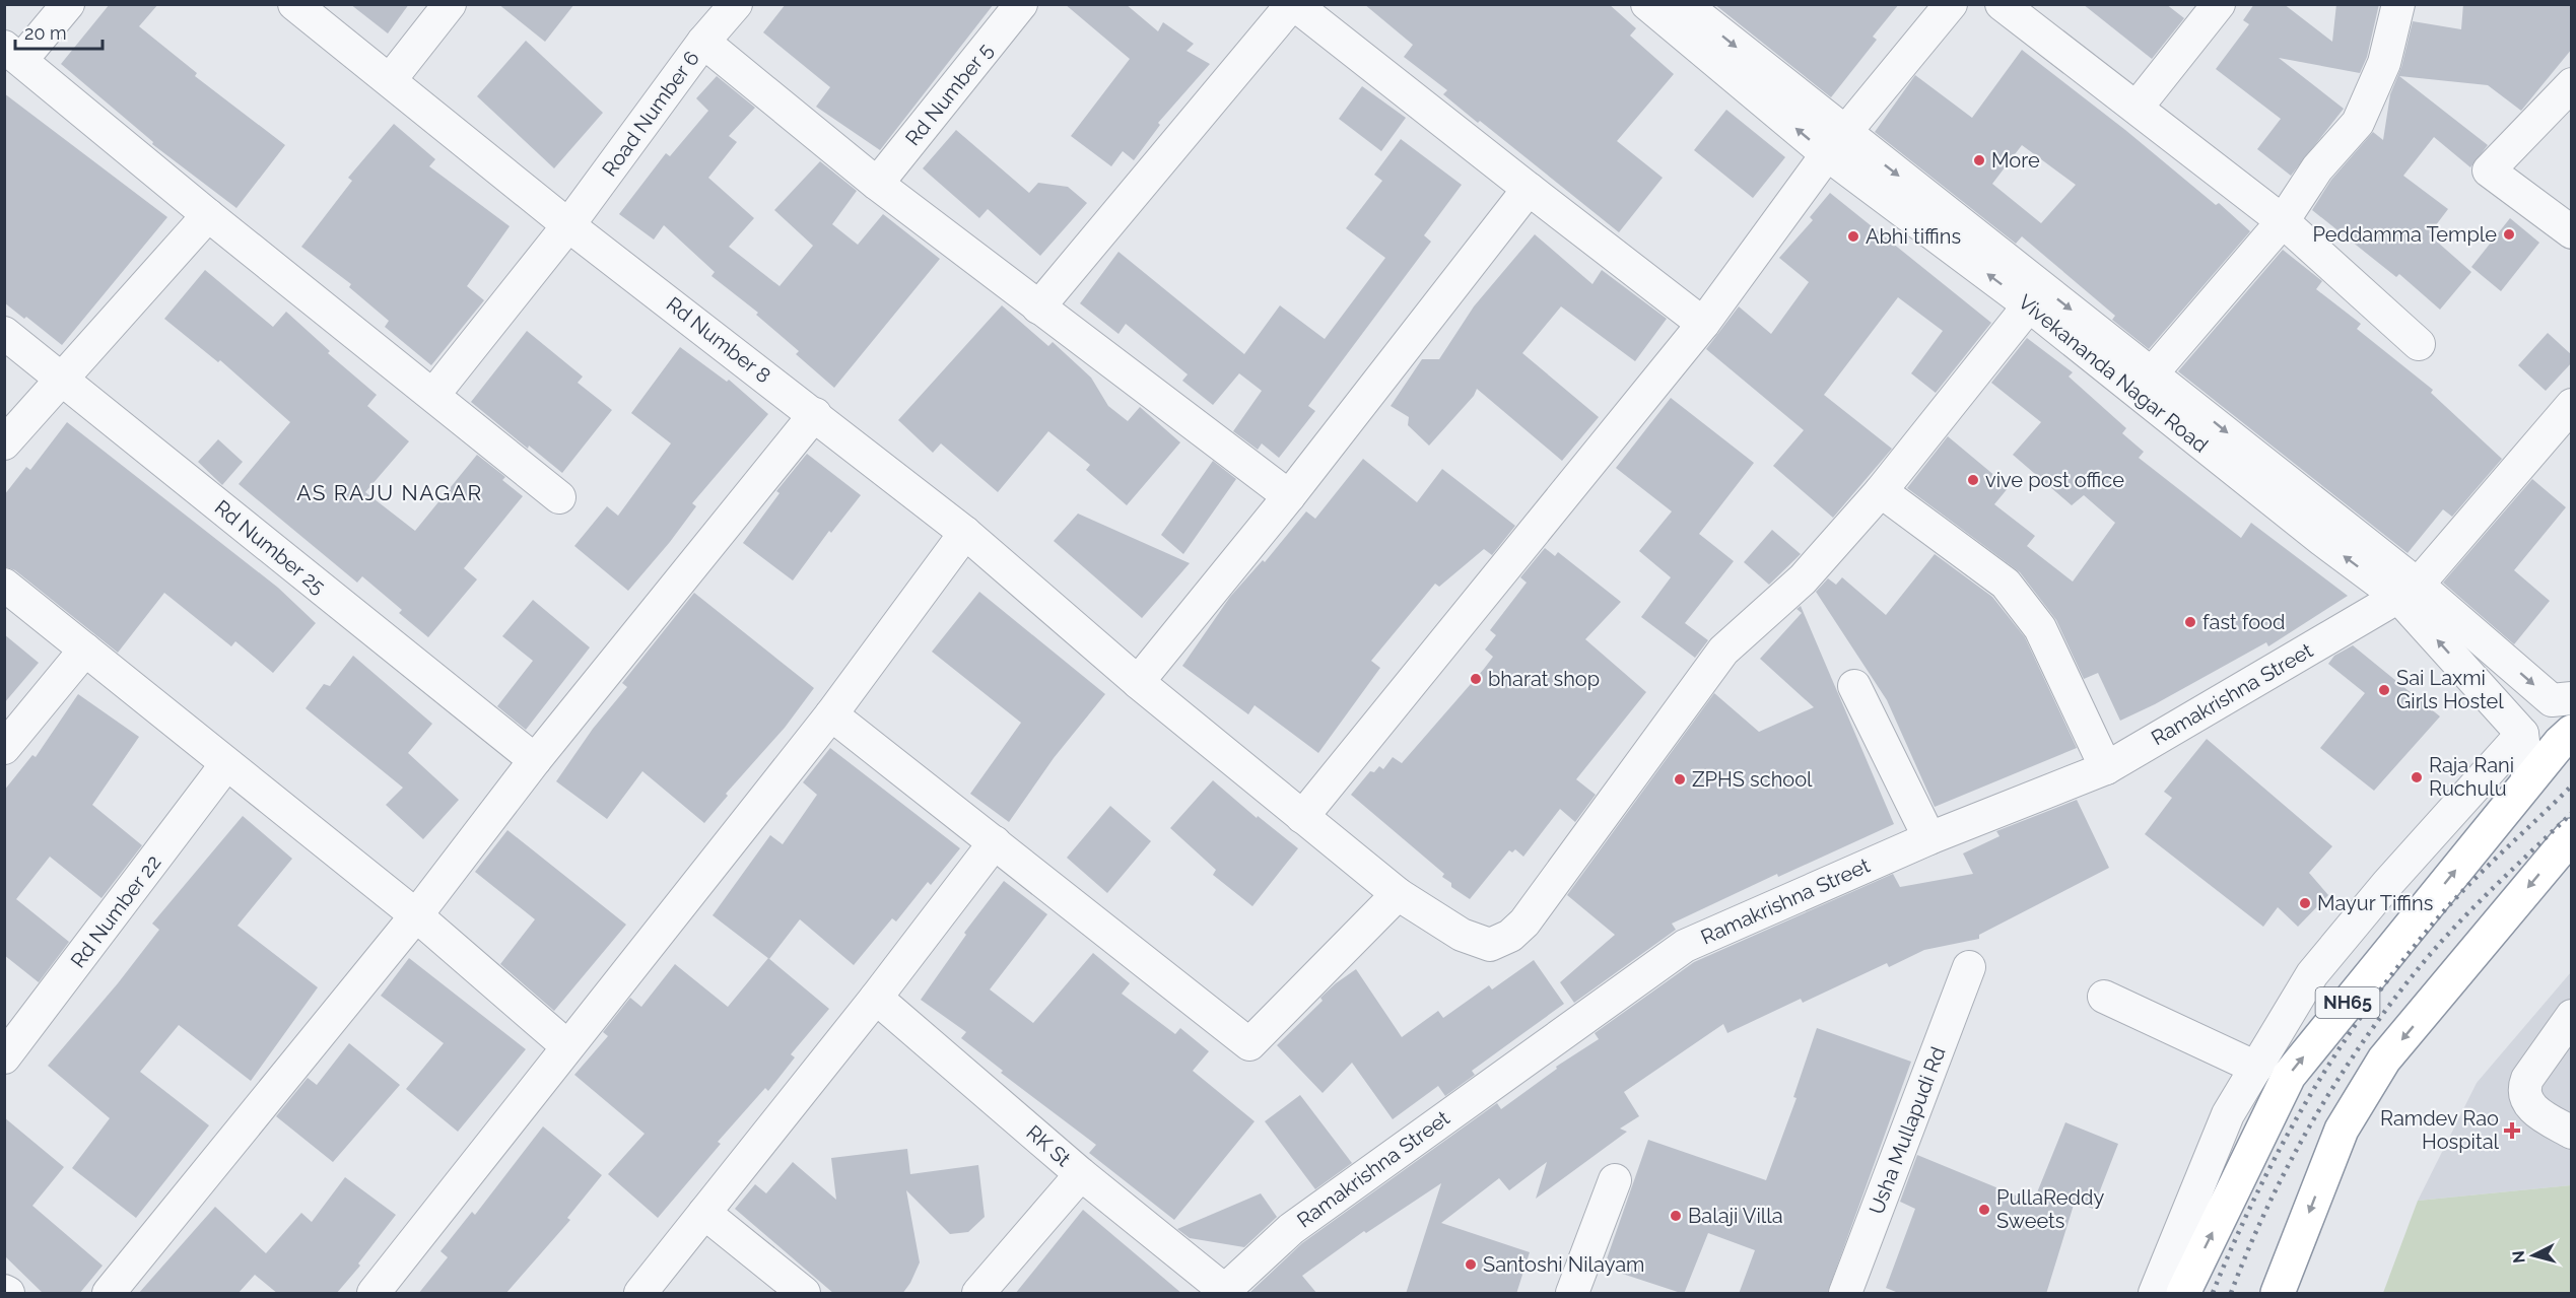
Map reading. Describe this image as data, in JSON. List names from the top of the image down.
{
  "streets": {
    "highway": ["NH65"],
    "street": [
      "Rd Number 5",
      "Road Number 6",
      "Rd Number 8",
      "Vivekananda Nagar Road",
      "Rd Number 25",
      "Ramakrishna Street",
      "Rd Number 22",
      "Usha Mullapudi Rd",
      "RK St"
    ]
  },
  "crossings": [
    ["Road Number 6", "Rd Number 8"],
    ["Rd Number 8", "Vivekananda Nagar Road"],
    ["Vivekananda Nagar Road", "Ramakrishna Street"],
    ["Ramakrishna Street", "RK St"]
  ],
  "districts": ["AS RAJU NAGAR"],
  "places": {
    "other": [
      "More",
      "Peddamma Temple",
      "Abhi tiffins",
      "vive post office",
      "fast food",
      "bharat shop",
      "Sai Laxmi Girls Hostel",
      "Raja Rani Ruchulu",
      "ZPHS school",
      "Mayur Tiffins",
      "PullaReddy Sweets",
      "Balaji Villa",
      "Santoshi Nilayam"
    ],
    "health": ["Ramdev Rao Hospital"]
  },
  "scale_bar": "20 m",
  "north": "left"
}
